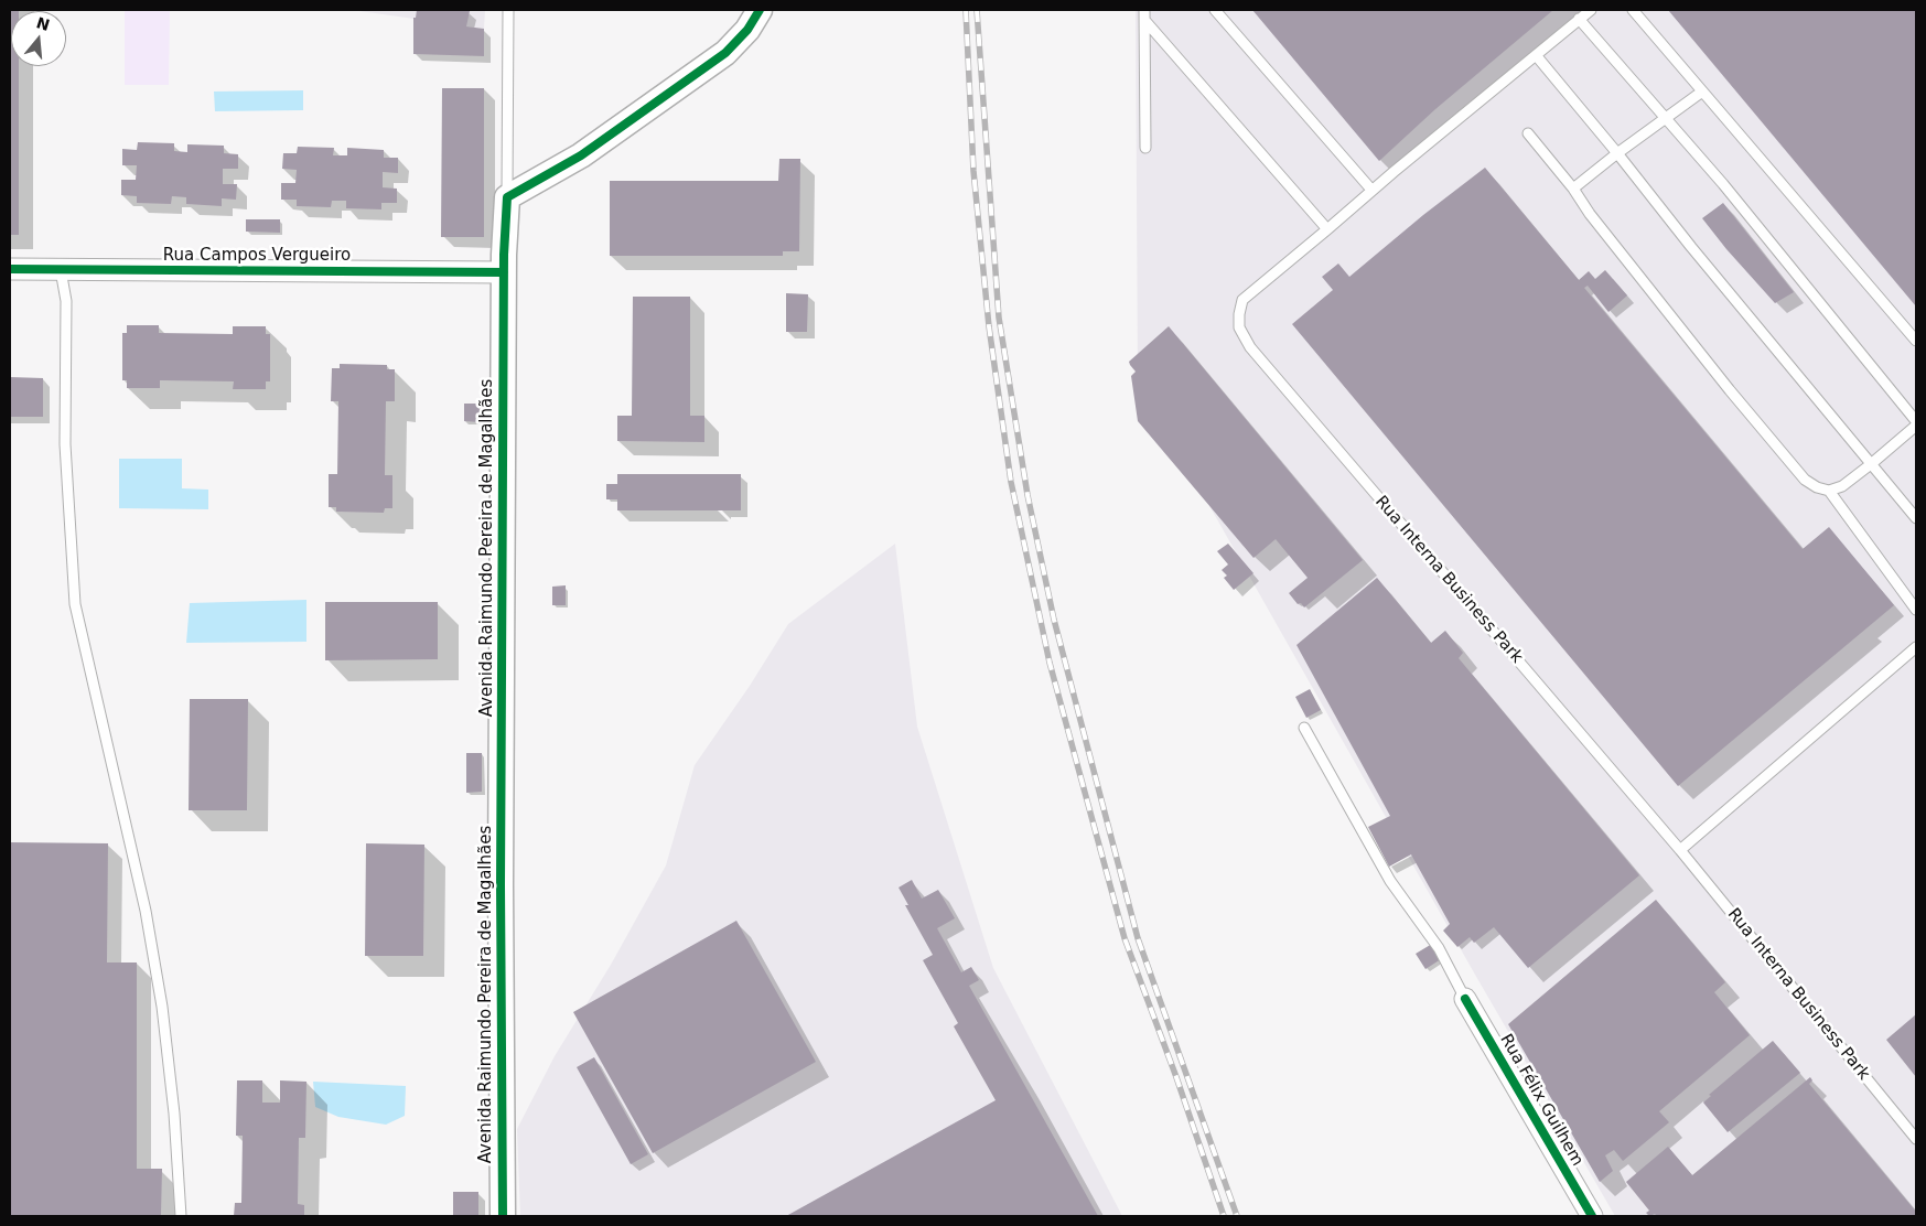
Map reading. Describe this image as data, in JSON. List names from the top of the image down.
{
  "streets": {
    "street": ["Rua Campos Vergueiro", "Avenida Raimundo Pereira de Magalhães", "Rua Félix Guilhem"],
    "lane": ["Rua Interna Business Park"]
  },
  "crossings": [
    ["Rua Campos Vergueiro", "Avenida Raimundo Pereira de Magalhães"]
  ],
  "north": "top"
}
